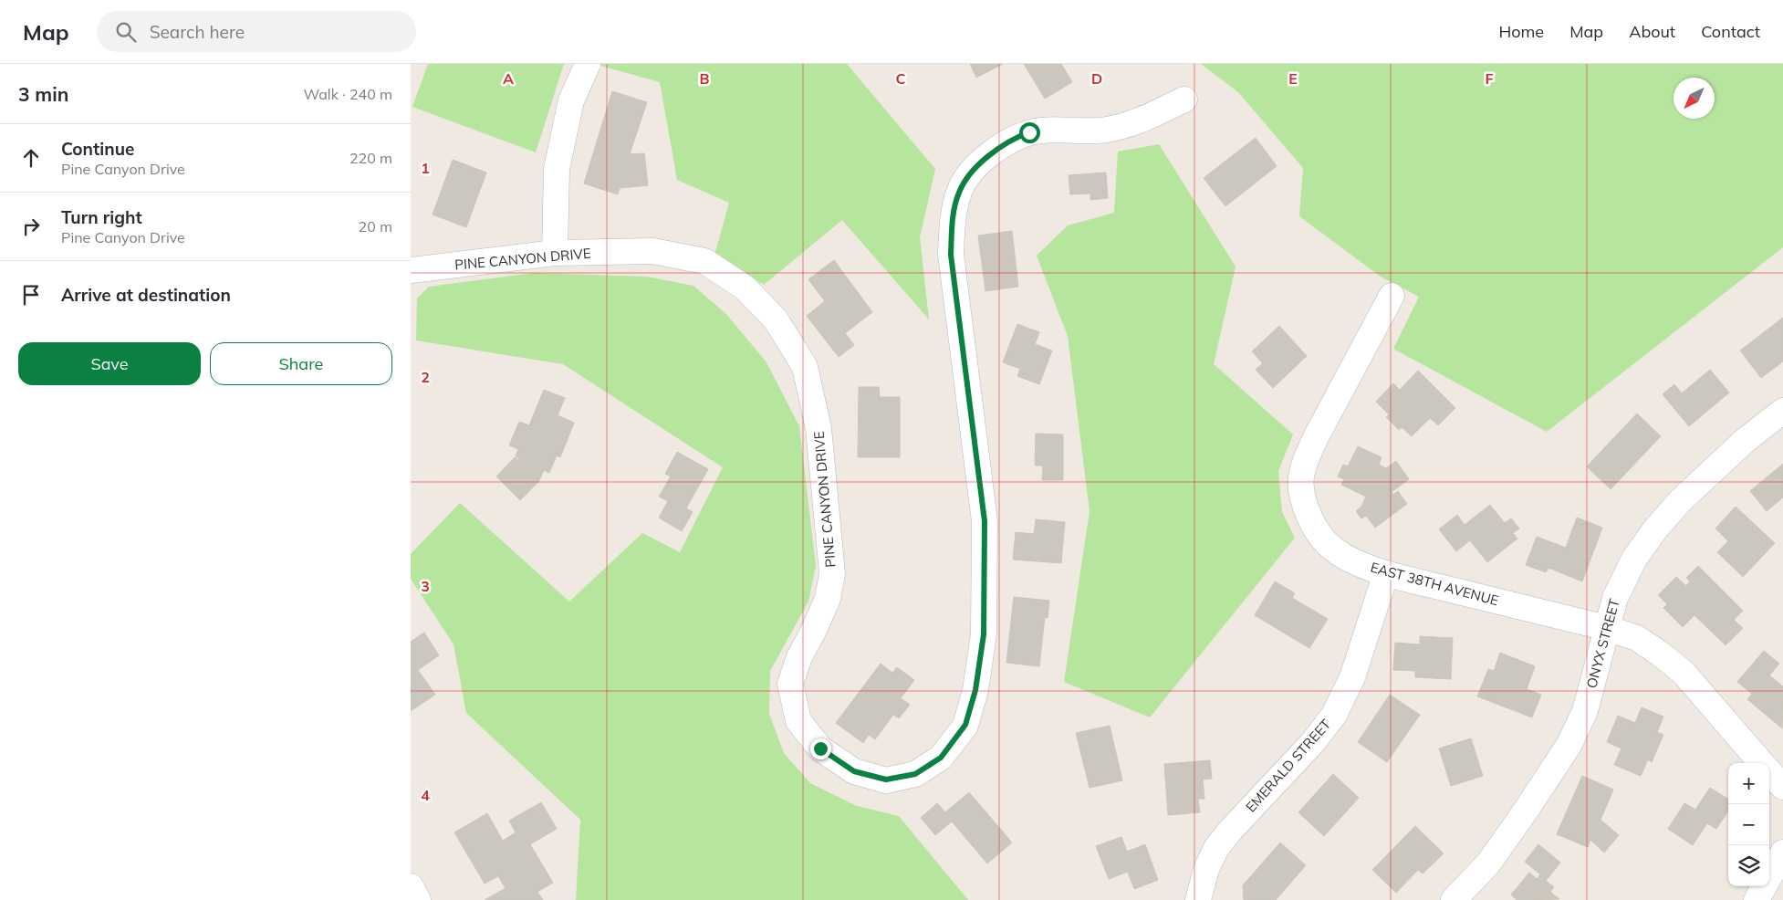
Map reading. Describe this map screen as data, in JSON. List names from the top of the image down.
{
  "streets": {
    "street": [
      "PINE CANYON DRIVE",
      "EAST 38TH AVENUE",
      "ONYX STREET",
      "EMERALD STREET"
    ]
  },
  "crossings": [
    ["EAST 38TH AVENUE", "ONYX STREET"],
    ["EAST 38TH AVENUE", "EMERALD STREET"]
  ],
  "north": "bottom left",
  "page": {
    "header": "Map",
    "search": "Search here",
    "nav": [
      "Home",
      "Map",
      "About",
      "Contact"
    ],
    "heading": ["3 min", "Walk · 240 m"],
    "list": [
      ["Continue", "Pine Canyon Drive", "220 m"],
      ["Turn right", "Pine Canyon Drive", "20 m"],
      "Arrive at destination"
    ],
    "buttons": ["Save", "Share"],
    "map_buttons": ["+", "−"]
  },
  "grid": {
    "columns": [
      "A",
      "B",
      "C",
      "D",
      "E",
      "F"
    ],
    "rows": [
      "1",
      "2",
      "3",
      "4"
    ]
  }
}
